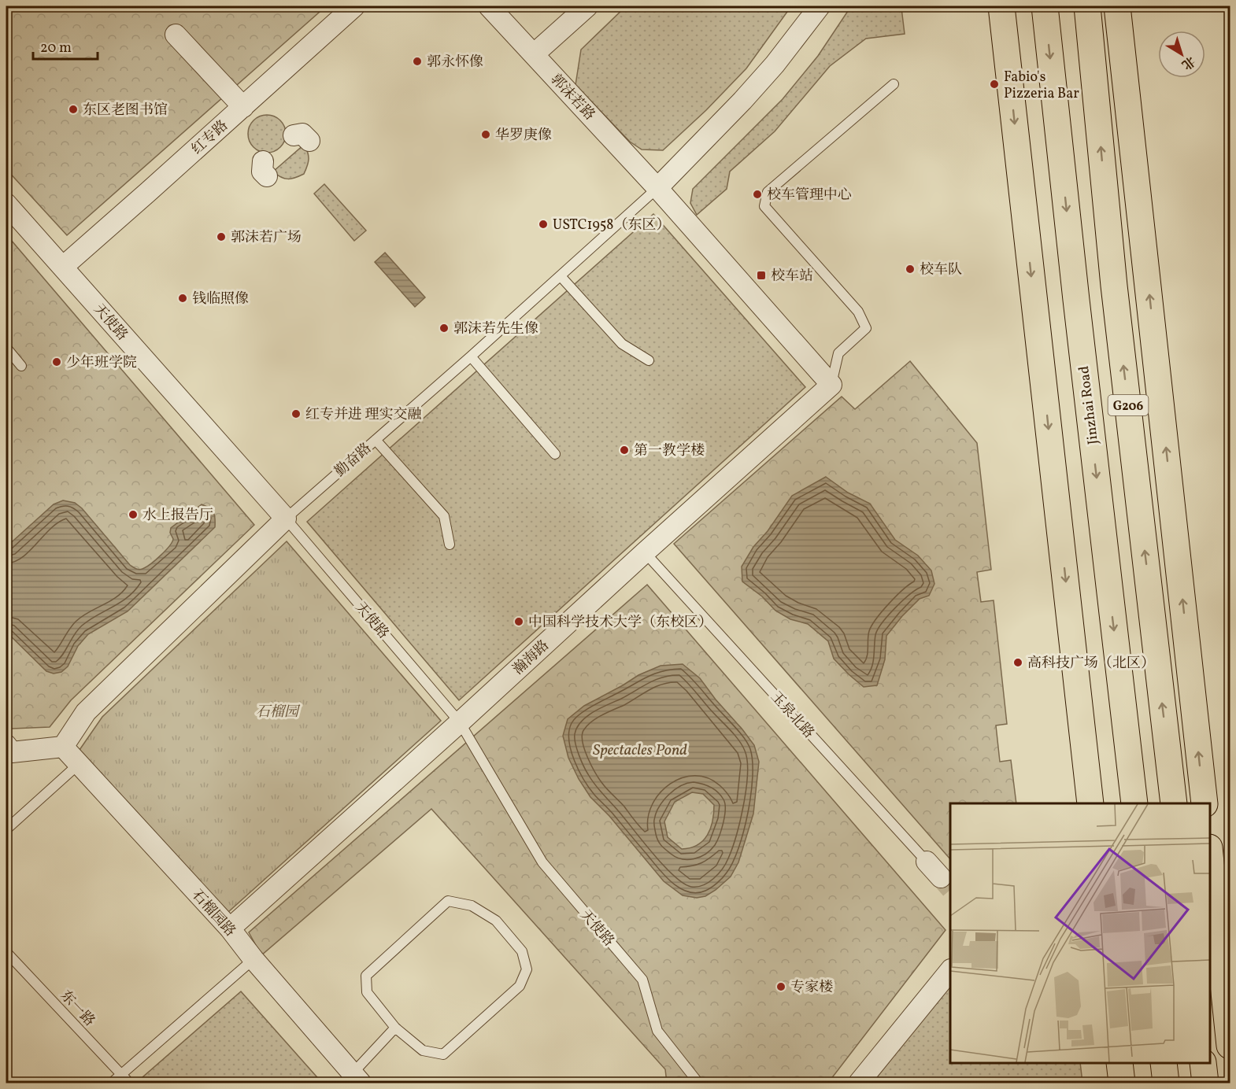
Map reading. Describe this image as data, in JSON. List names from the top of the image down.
{
  "streets": {
    "highway": ["Jinzhai Road", "G206"],
    "street": [
      "郭沫若路",
      "红专路",
      "天使路",
      "勤奋路",
      "瀚海路",
      "玉泉北路",
      "石榴园路"
    ],
    "lane": ["东一路"]
  },
  "crossings": [
    ["郭沫若路", "勤奋路"],
    ["郭沫若路", "瀚海路"],
    ["红专路", "天使路"],
    ["天使路", "勤奋路"],
    ["天使路", "瀚海路"],
    ["勤奋路", "石榴园路"],
    ["瀚海路", "玉泉北路"],
    ["瀚海路", "石榴园路"]
  ],
  "water": ["Spectacles Pond"],
  "parks": ["石榴园"],
  "places": {
    "other": [
      "郭永怀像",
      "Fabio's Pizzeria Bar",
      "东区老图书馆",
      "华罗庚像",
      "校车管理中心",
      "USTC1958（东区）",
      "郭沫若广场",
      "校车队",
      "钱临照像",
      "郭沫若先生像",
      "少年班学院",
      "红专并进 理实交融",
      "第一教学楼",
      "水上报告厅",
      "中国科学技术大学（东校区）",
      "高科技广场（北区）",
      "专家楼"
    ],
    "transit": ["校车站"]
  },
  "scale_bar": "20 m",
  "north": "bottom right"
}
